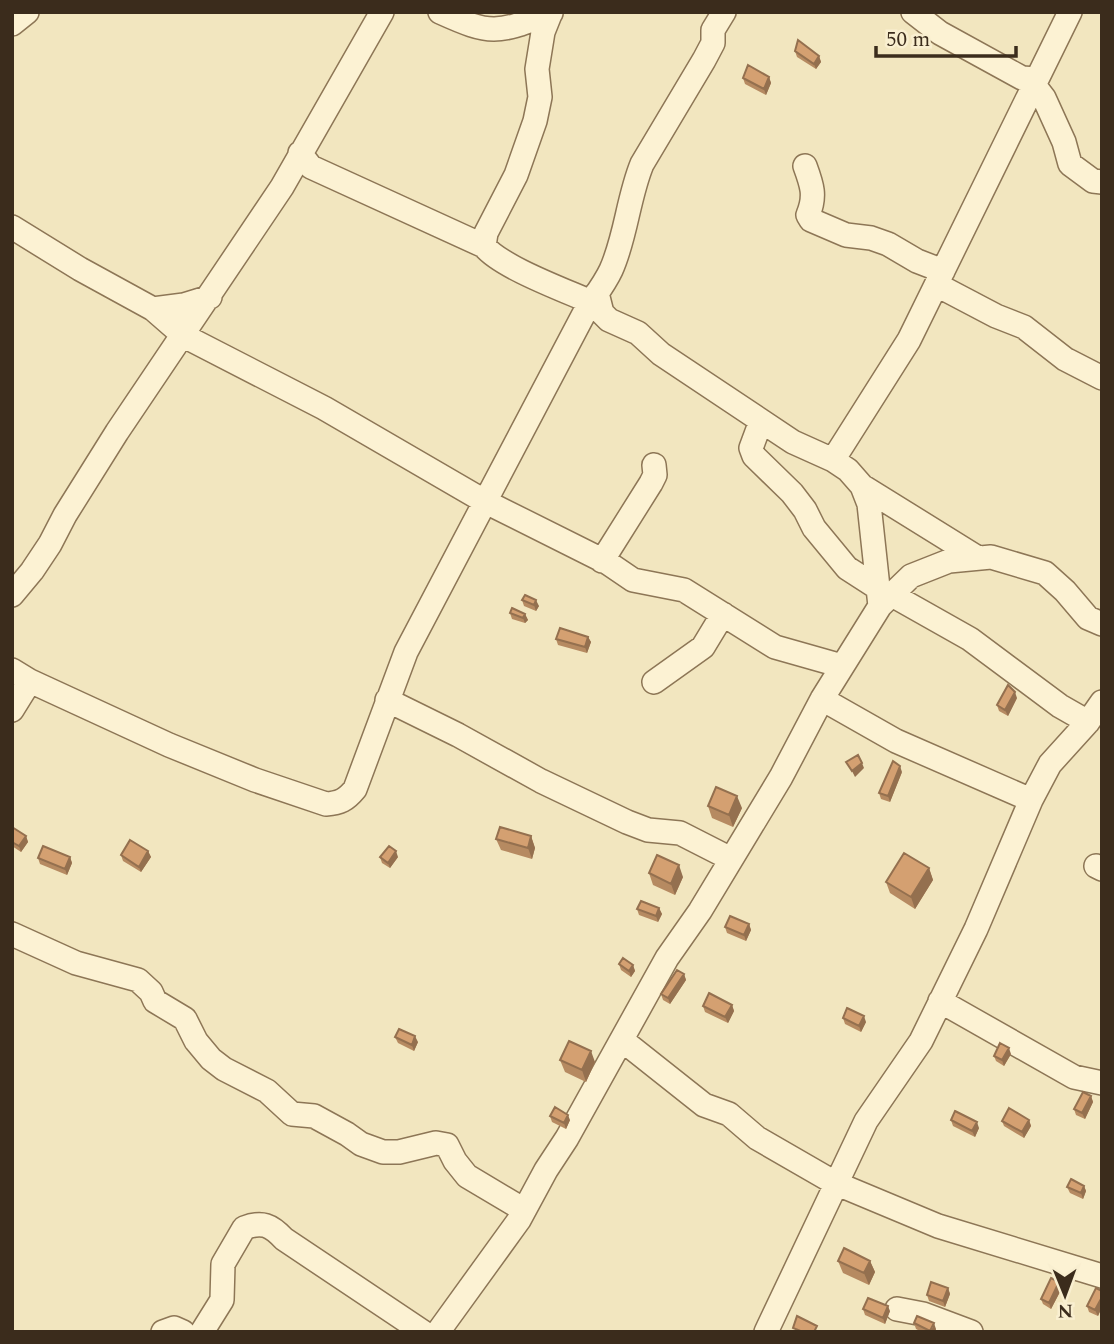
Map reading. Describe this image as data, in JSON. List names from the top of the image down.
{
  "scale_bar": "50 m",
  "north": "bottom"
}
